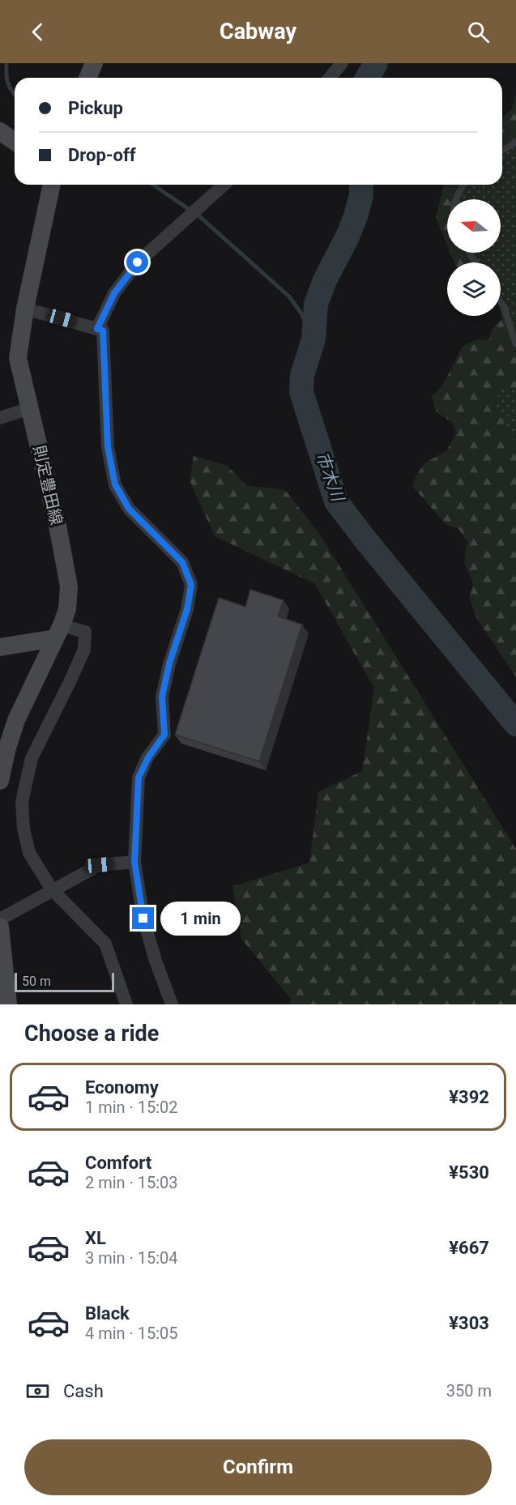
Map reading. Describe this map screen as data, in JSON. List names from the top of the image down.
{
  "streets": {
    "main road": ["則定豊田線"]
  },
  "water": ["市木川"],
  "scale_bar": "50 m",
  "north": "left",
  "page": {
    "header": "Cabway",
    "banner": ["Pickup", "Drop-off"],
    "bubble": "1 min",
    "scale": "50 m",
    "heading": "Choose a ride",
    "list": [
      {
        "name": "Economy",
        "note": "1 min · 15:02",
        "value": "¥392"
      },
      {
        "name": "Comfort",
        "note": "2 min · 15:03",
        "value": "¥530"
      },
      {
        "name": "XL",
        "note": "3 min · 15:04",
        "value": "¥667"
      },
      {
        "name": "Black",
        "note": "4 min · 15:05",
        "value": "¥303"
      }
    ],
    "pay": ["Cash", "350 m"],
    "buttons": "Confirm"
  }
}
